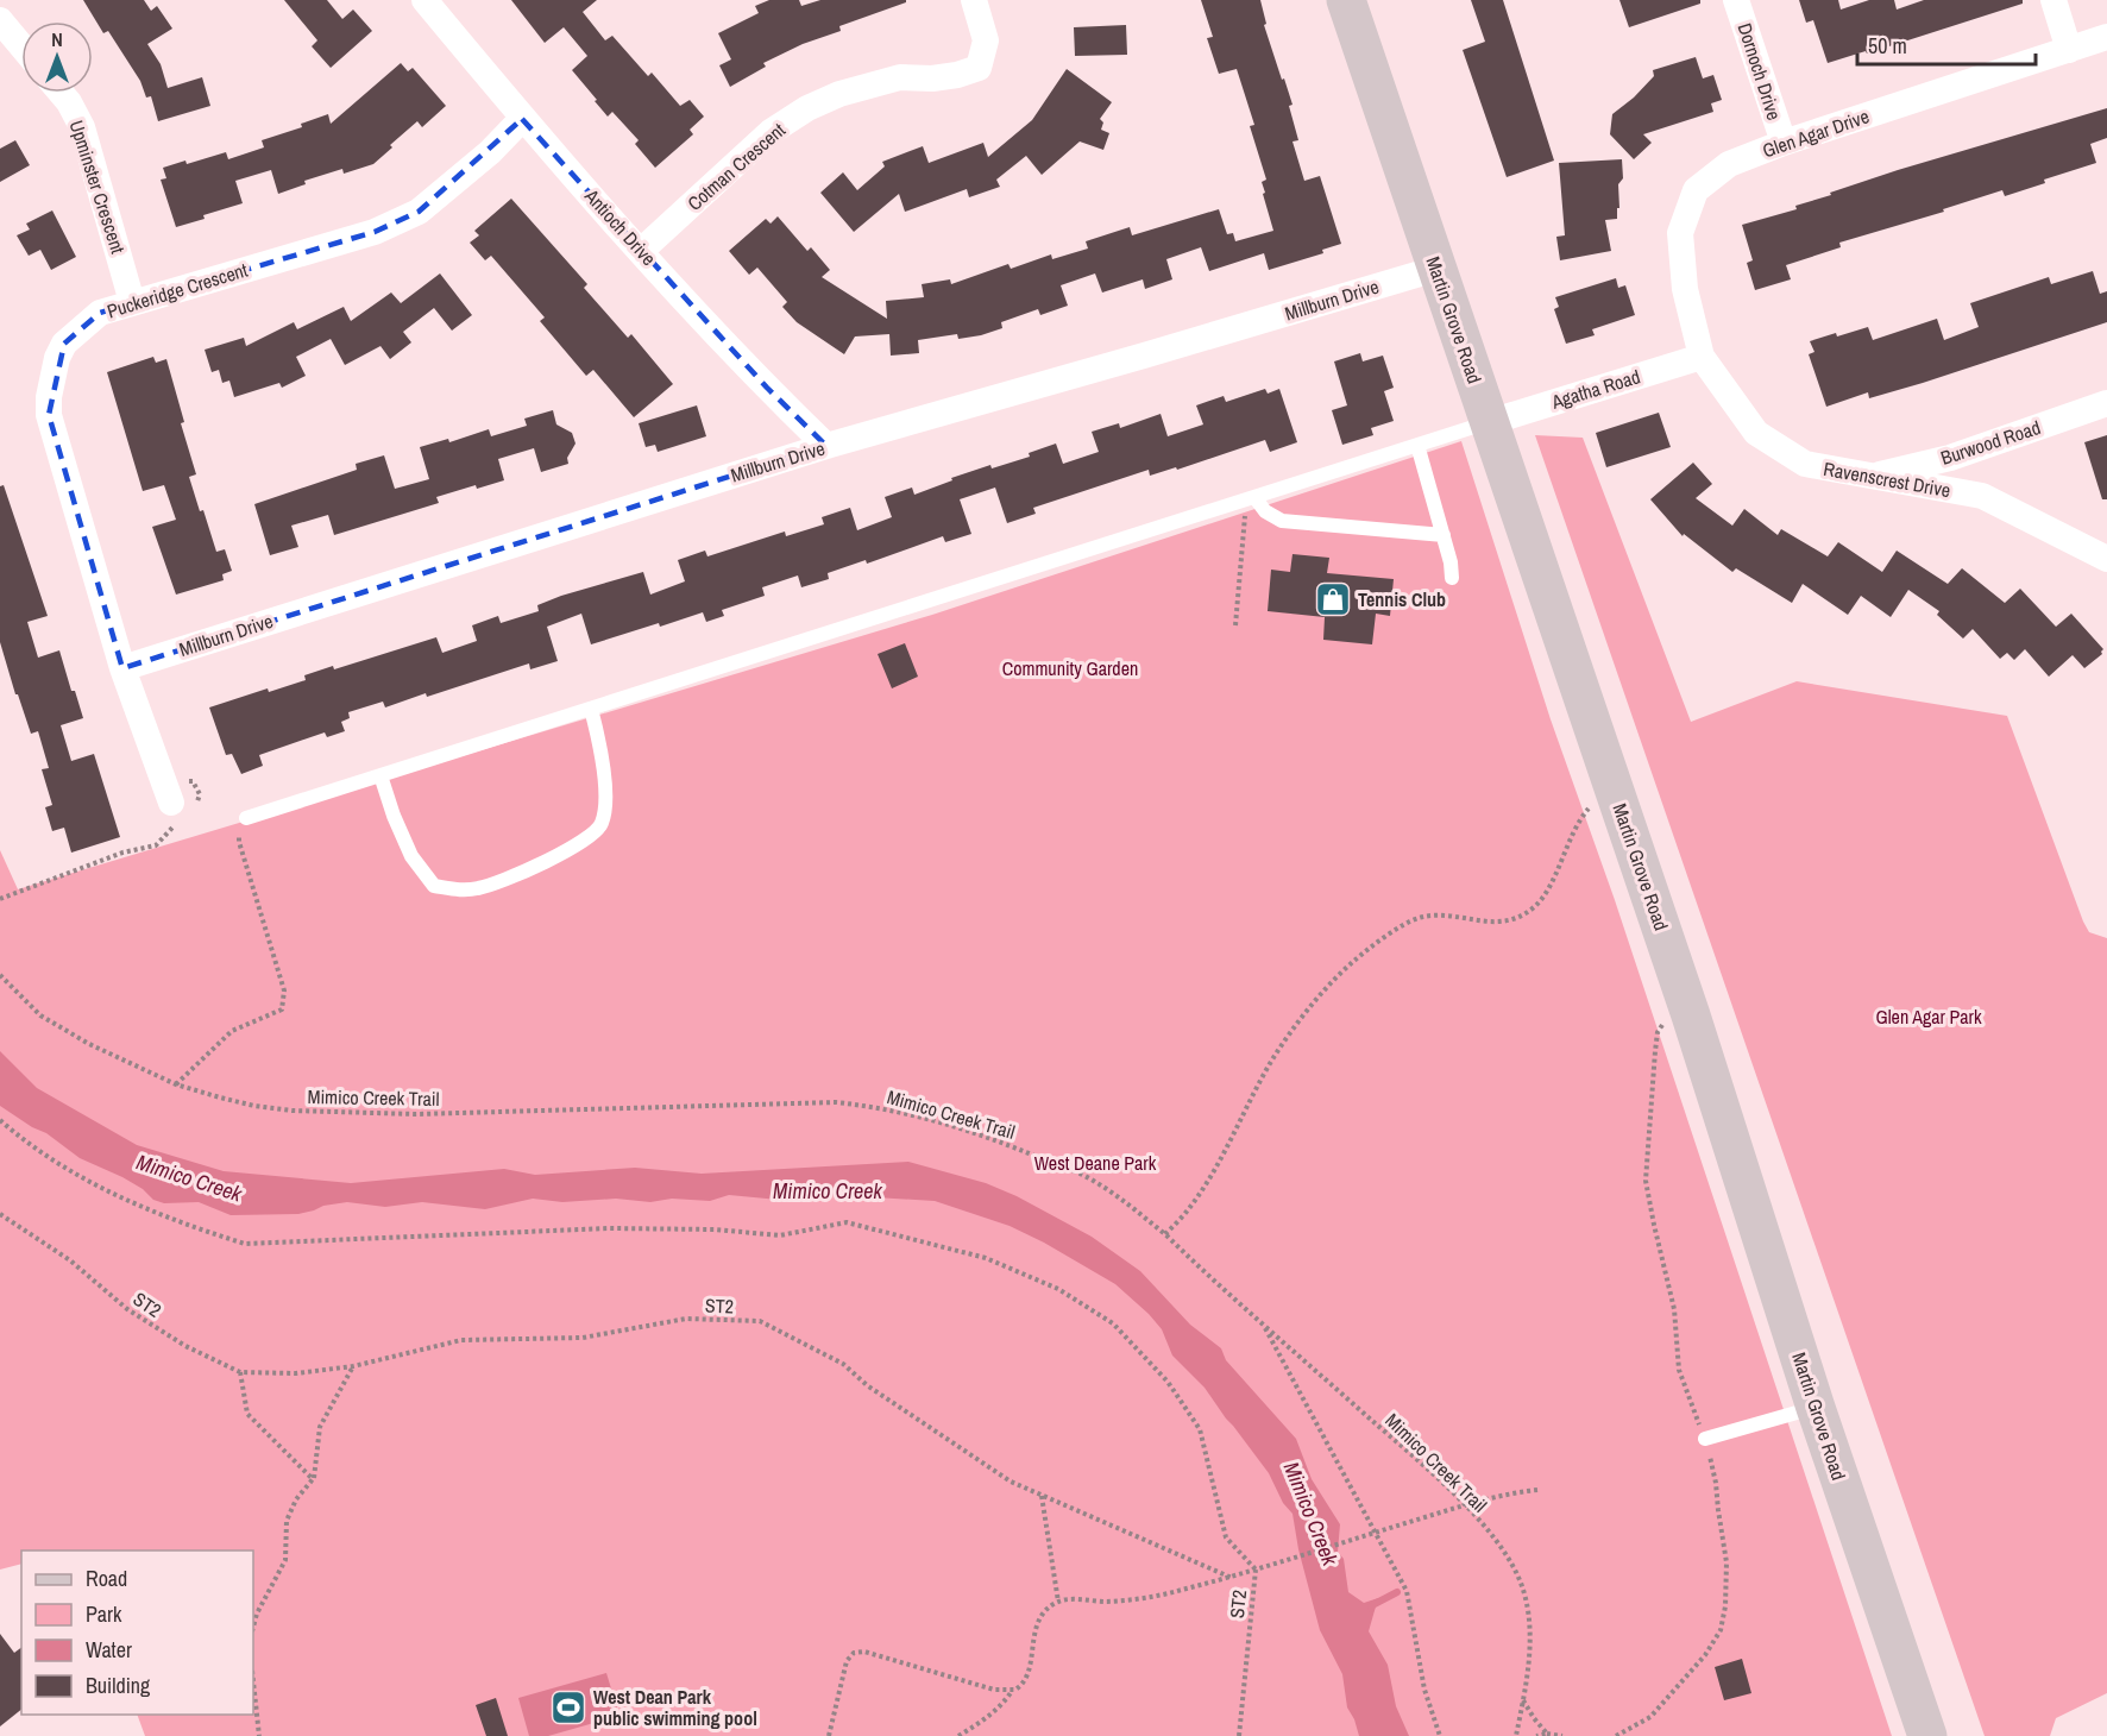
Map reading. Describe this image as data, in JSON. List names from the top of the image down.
{
  "streets": {
    "main road": ["Martin Grove Road"],
    "street": [
      "Dornoch Drive",
      "Glen Agar Drive",
      "Cotman Crescent",
      "Upminster Crescent",
      "Antioch Drive",
      "Puckeridge Crescent",
      "Millburn Drive",
      "Agatha Road",
      "Burwood Road",
      "Ravenscrest Drive"
    ],
    "path": ["Mimico Creek Trail", "ST2"]
  },
  "crossings": [
    ["Dornoch Drive", "Glen Agar Drive"],
    ["Glen Agar Drive", "Agatha Road"],
    ["Glen Agar Drive", "Ravenscrest Drive"],
    ["Cotman Crescent", "Antioch Drive"],
    ["Upminster Crescent", "Puckeridge Crescent"],
    ["Antioch Drive", "Puckeridge Crescent"],
    ["Antioch Drive", "Millburn Drive"],
    ["Puckeridge Crescent", "Millburn Drive"],
    ["Millburn Drive", "Martin Grove Road"],
    ["Martin Grove Road", "Agatha Road"],
    ["Agatha Road", "Ravenscrest Drive"],
    ["Burwood Road", "Ravenscrest Drive"]
  ],
  "water": ["Mimico Creek"],
  "parks": ["Community Garden", "Glen Agar Park", "West Deane Park"],
  "places": {
    "shop": ["Tennis Club"],
    "sports": ["West Dean Park public swimming pool"]
  },
  "legend": [
    "Road",
    "Park",
    "Water",
    "Building"
  ],
  "scale_bar": "50 m",
  "north": "top"
}
